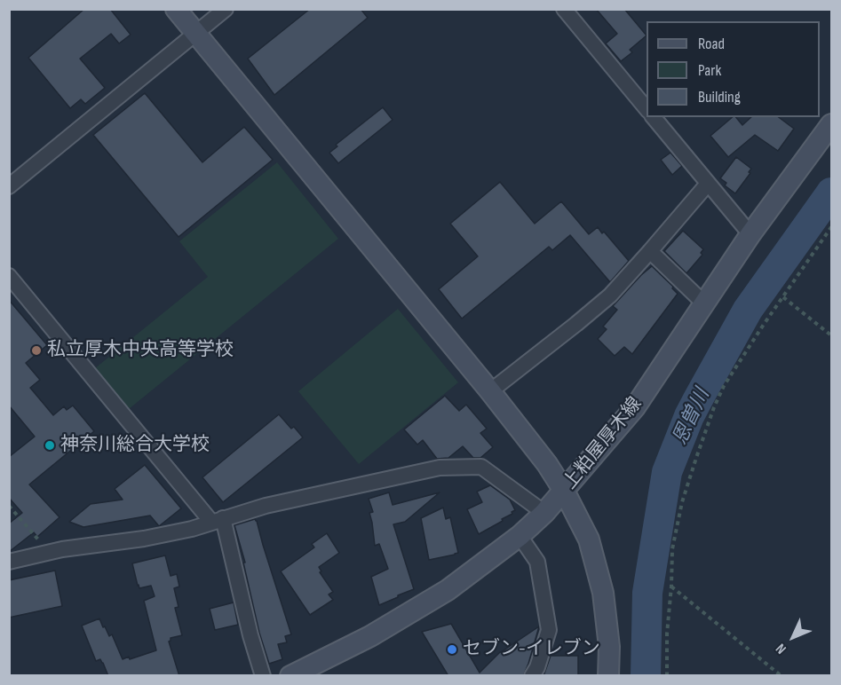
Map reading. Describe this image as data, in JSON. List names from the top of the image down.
{
  "streets": {
    "street": ["上粕屋厚木線"]
  },
  "water": ["恩曽川"],
  "places": ["私立厚木中央高等学校", "神奈川総合大学校", "セブン-イレブン"],
  "legend": ["Road", "Park", "Building"],
  "north": "bottom left"
}
